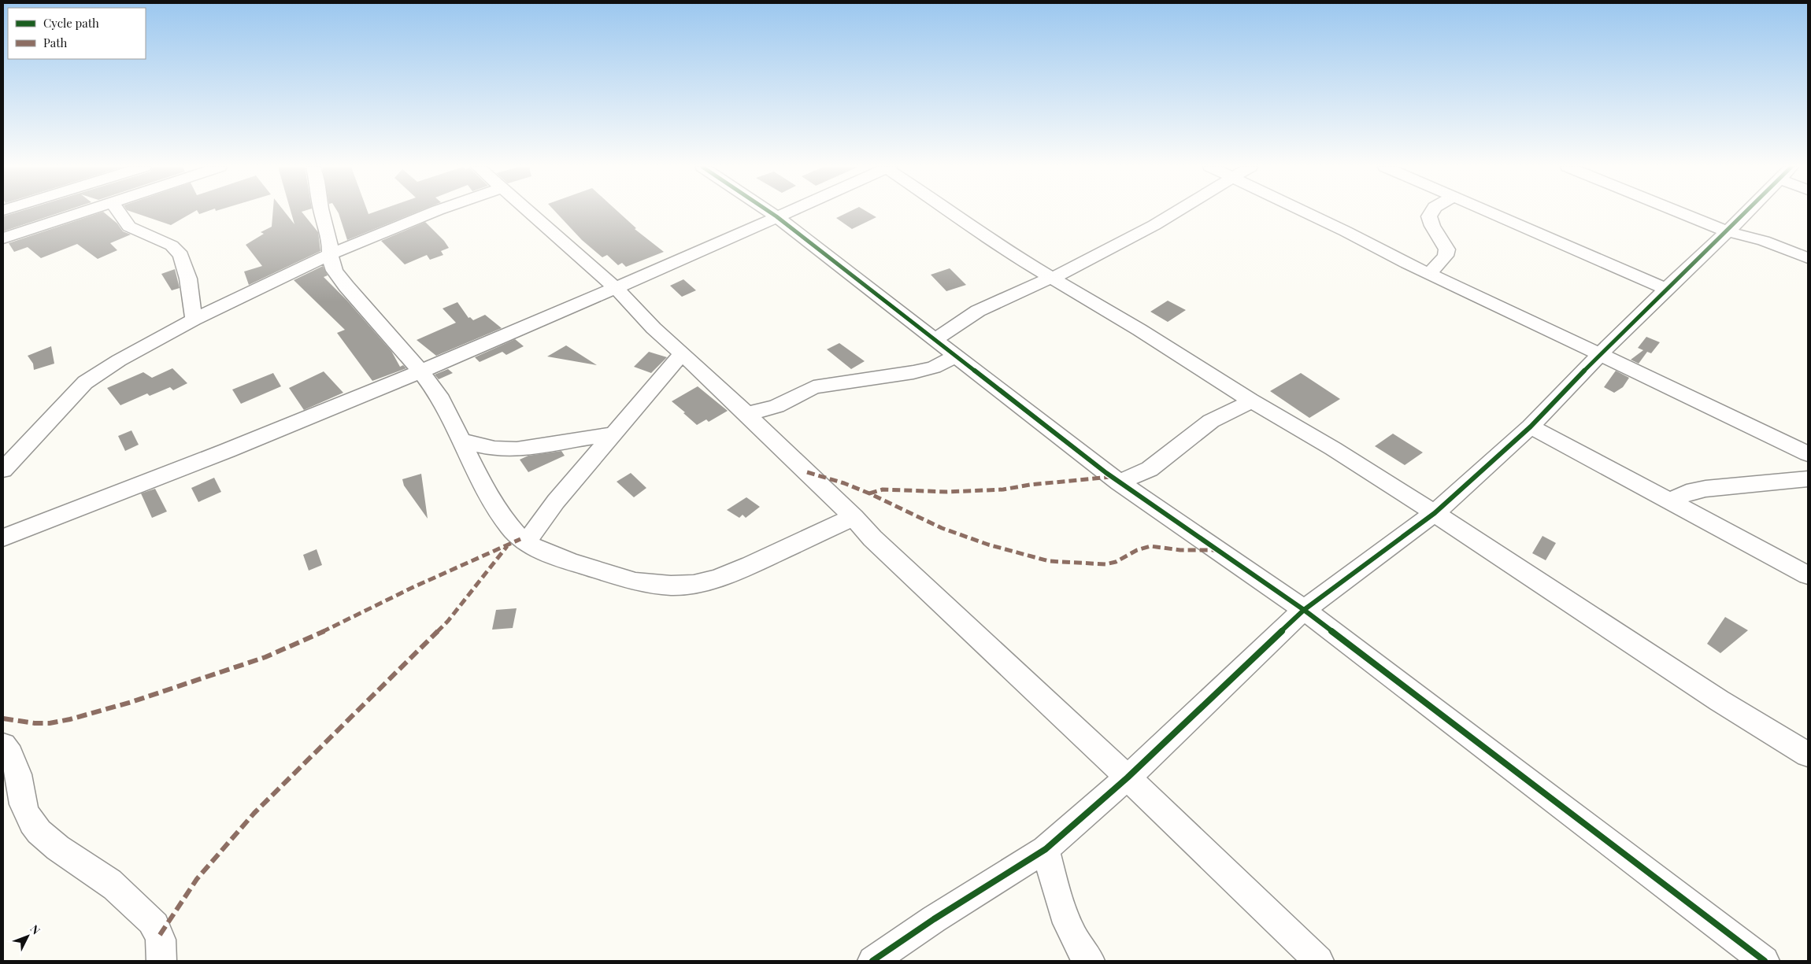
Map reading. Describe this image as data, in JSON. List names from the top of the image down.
{
  "legend": ["Cycle path", "Path"],
  "north": "top right"
}
